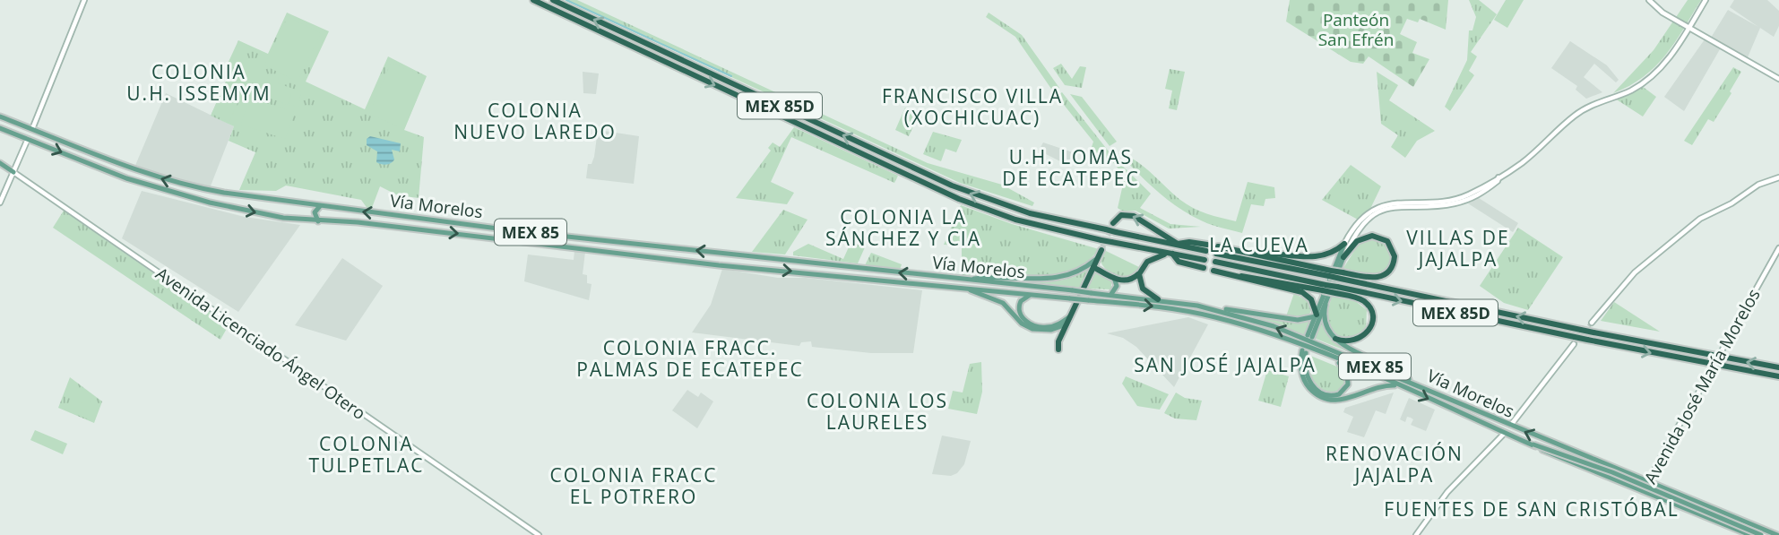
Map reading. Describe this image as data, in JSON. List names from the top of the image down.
{
  "streets": {
    "highway": ["MEX 85D"],
    "main road": [
      "Vía Morelos",
      "MEX 85",
      "Avenida Licenciado Ángel Otero",
      "Avenida José María Morelos"
    ]
  },
  "crossings": [
    ["Vía Morelos", "Avenida José María Morelos"]
  ],
  "districts": [
    "COLONIA U.H. ISSEMYM",
    "FRANCISCO VILLA (XOCHICUAC)",
    "COLONIA NUEVO LAREDO",
    "U.H. LOMAS DE ECATEPEC",
    "COLONIA LA SÁNCHEZ Y CIA",
    "VILLAS DE JAJALPA",
    "LA CUEVA",
    "COLONIA FRACC. PALMAS DE ECATEPEC",
    "SAN JOSÉ JAJALPA",
    "COLONIA LOS LAURELES",
    "COLONIA TULPETLAC",
    "RENOVACIÓN JAJALPA",
    "COLONIA FRACC EL POTRERO",
    "FUENTES DE SAN CRISTÓBAL"
  ],
  "parks": ["Panteón San Efrén"]
}
